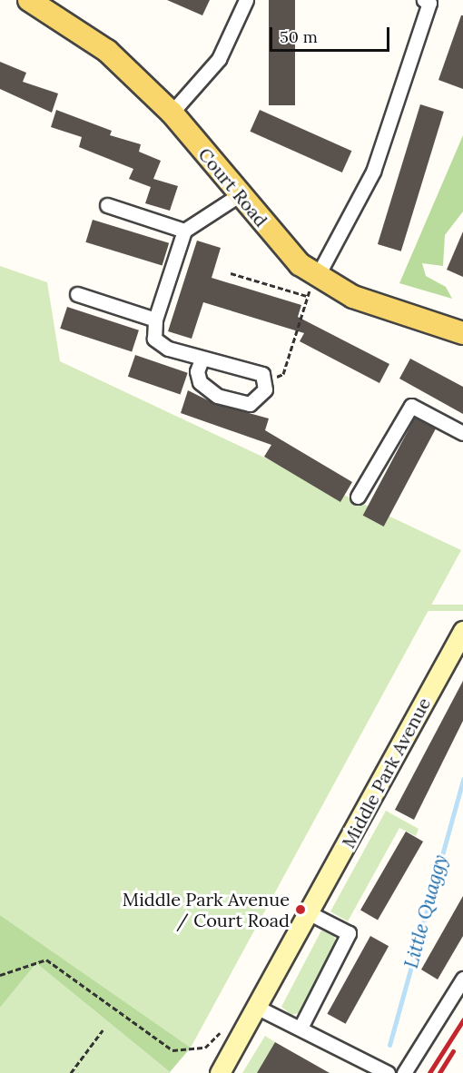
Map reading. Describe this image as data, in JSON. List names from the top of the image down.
{
  "streets": {
    "main road": ["Court Road"],
    "street": ["Middle Park Avenue"]
  },
  "water": ["Little Quaggy"],
  "places": ["Middle Park Avenue / Court Road"],
  "scale_bar": "50 m"
}
